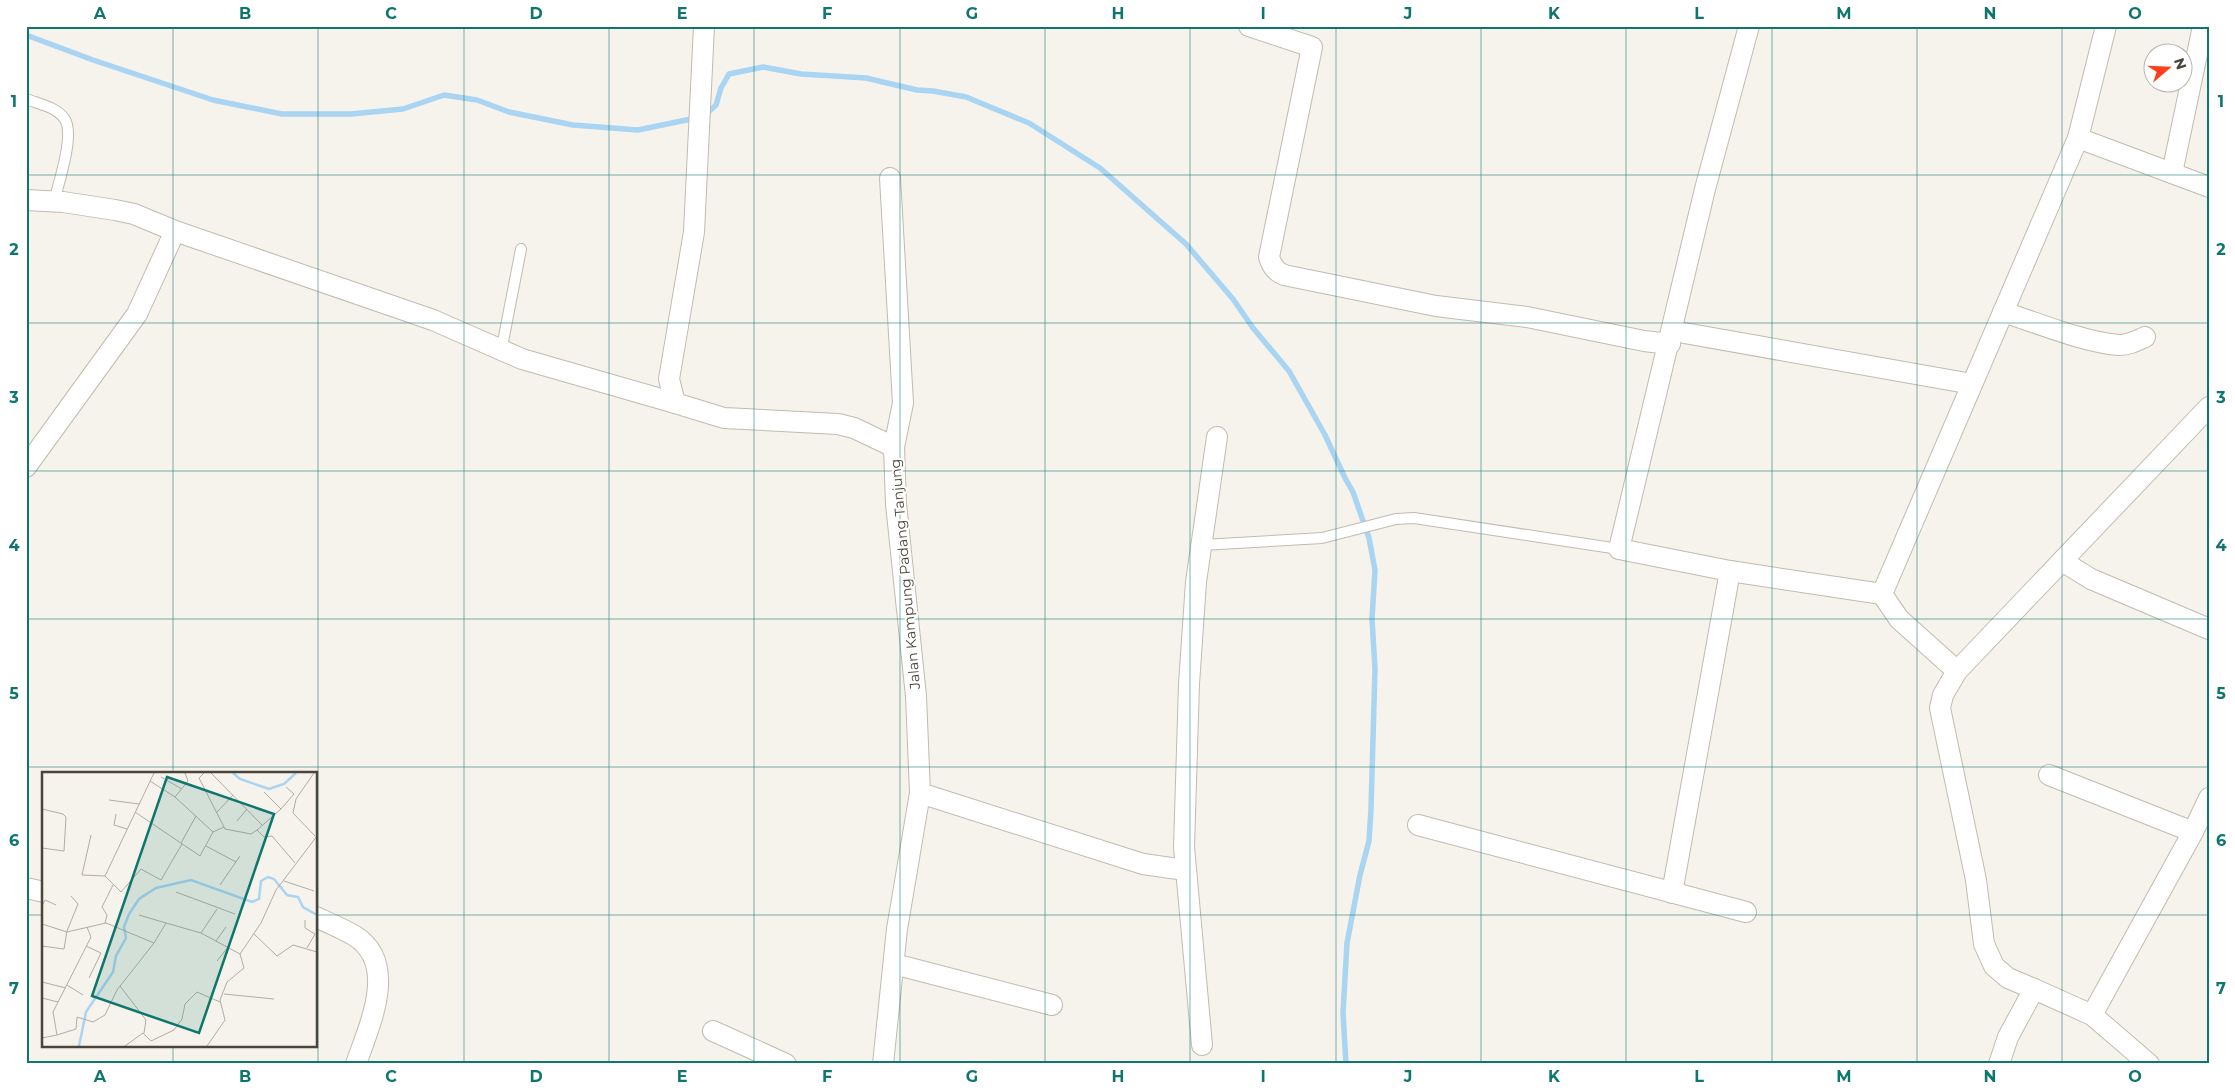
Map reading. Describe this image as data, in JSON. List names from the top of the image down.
{
  "streets": {
    "street": ["Jalan Kampung Padang Tanjung"]
  },
  "north": "right",
  "grid": {
    "columns": [
      "A",
      "B",
      "C",
      "D",
      "E",
      "F",
      "G",
      "H",
      "I",
      "J",
      "K",
      "L",
      "M",
      "N",
      "O"
    ],
    "rows": [
      "1",
      "2",
      "3",
      "4",
      "5",
      "6",
      "7"
    ]
  }
}
